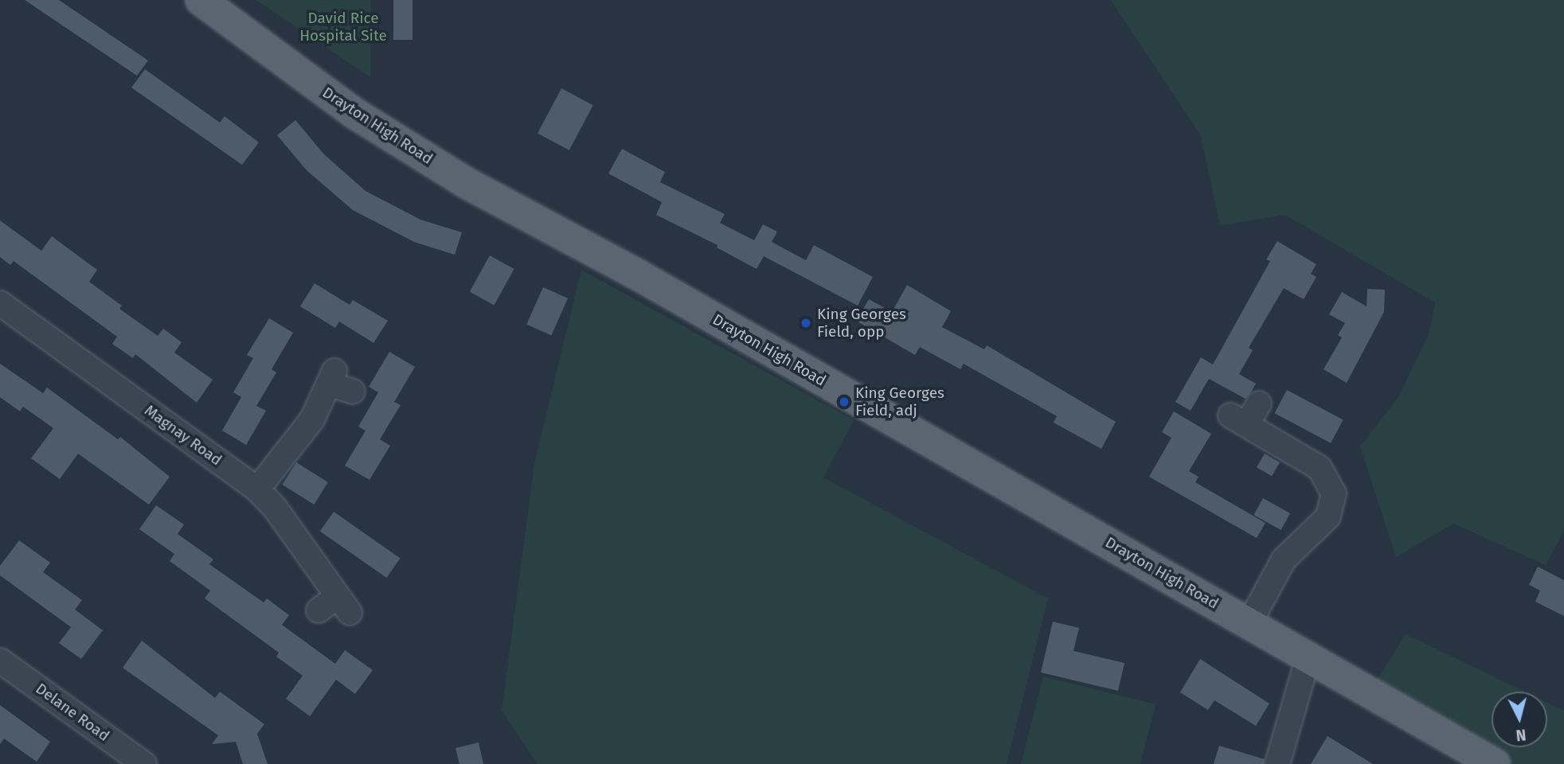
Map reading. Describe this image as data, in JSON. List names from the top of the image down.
{
  "streets": {
    "main road": ["Drayton High Road"],
    "street": ["Magnay Road", "Delane Road"]
  },
  "parks": ["David Rice Hospital Site"],
  "places": ["King Georges Field, opp", "King Georges Field, adj"],
  "north": "bottom"
}
